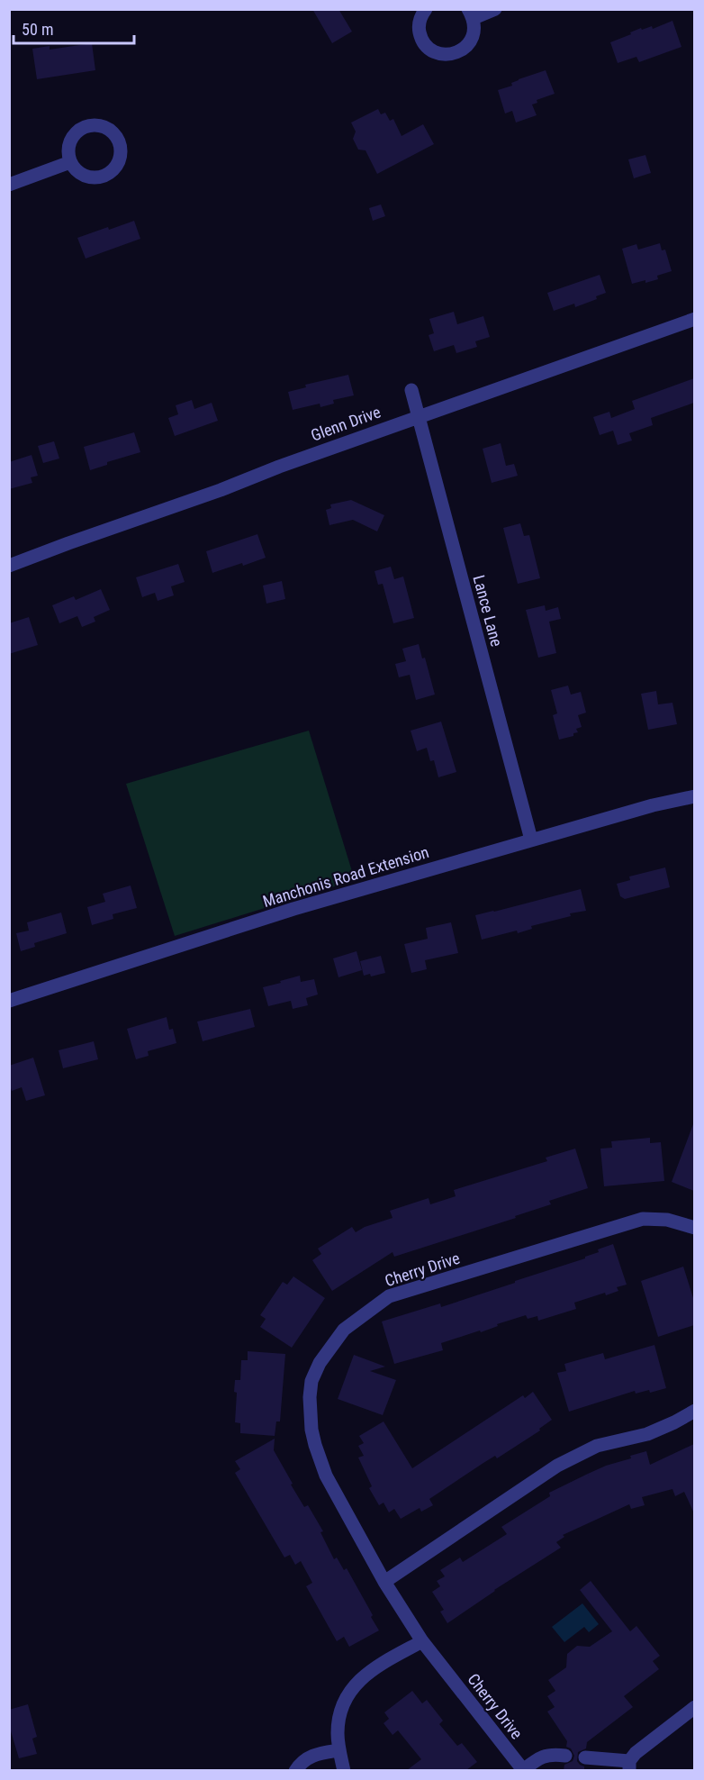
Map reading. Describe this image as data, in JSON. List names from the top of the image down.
{
  "streets": {
    "street": [
      "Glenn Drive",
      "Lance Lane",
      "Manchonis Road Extension",
      "Cherry Drive"
    ]
  },
  "crossings": [
    ["Glenn Drive", "Lance Lane"],
    ["Lance Lane", "Manchonis Road Extension"]
  ],
  "scale_bar": "50 m"
}
